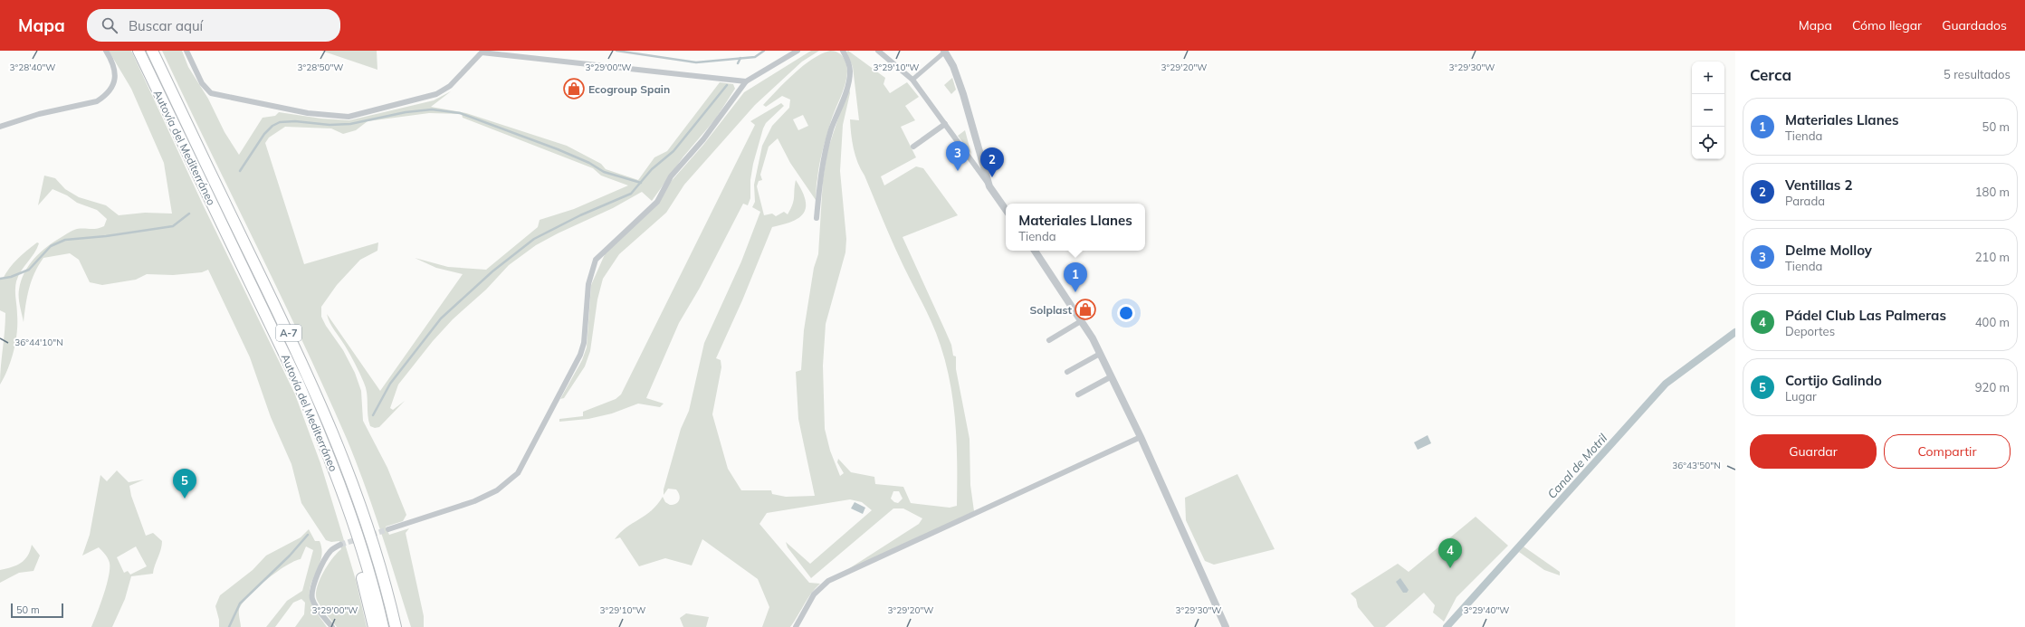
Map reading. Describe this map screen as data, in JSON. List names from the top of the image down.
{
  "streets": {
    "highway": ["Autovía del Mediterráneo", "A-7"]
  },
  "water": ["Canal de Motril"],
  "places": {
    "shop": ["Ecogroup Spain", "Solplast"]
  },
  "scale_bar": "50 m",
  "page": {
    "header": "Mapa",
    "search": "Buscar aquí",
    "nav": ["Mapa", "Cómo llegar", "Guardados"],
    "heading": ["Cerca", "5 resultados"],
    "map_buttons": ["+", "−"],
    "list": [
      {
        "mark": "1",
        "name": "Materiales Llanes",
        "note": "Tienda",
        "value": "50 m"
      },
      {
        "mark": "2",
        "name": "Ventillas 2",
        "note": "Parada",
        "value": "180 m"
      },
      {
        "mark": "3",
        "name": "Delme Molloy",
        "note": "Tienda",
        "value": "210 m"
      },
      {
        "mark": "4",
        "name": "Pádel Club Las Palmeras",
        "note": "Deportes",
        "value": "400 m"
      },
      {
        "mark": "5",
        "name": "Cortijo Galindo",
        "note": "Lugar",
        "value": "920 m"
      }
    ],
    "pins": [
      "3",
      "2",
      "1",
      "5",
      "4"
    ],
    "popup": ["Materiales Llanes", "Tienda"],
    "buttons": ["Guardar", "Compartir"],
    "scale": "50 m"
  },
  "coordinates": [
    "3°28'40\"W",
    "3°28'50\"W",
    "3°29'00\"W",
    "3°29'10\"W",
    "3°29'20\"W",
    "3°29'30\"W",
    "36°44'10\"N",
    "36°43'50\"N",
    "3°29'40\"W"
  ]
}
